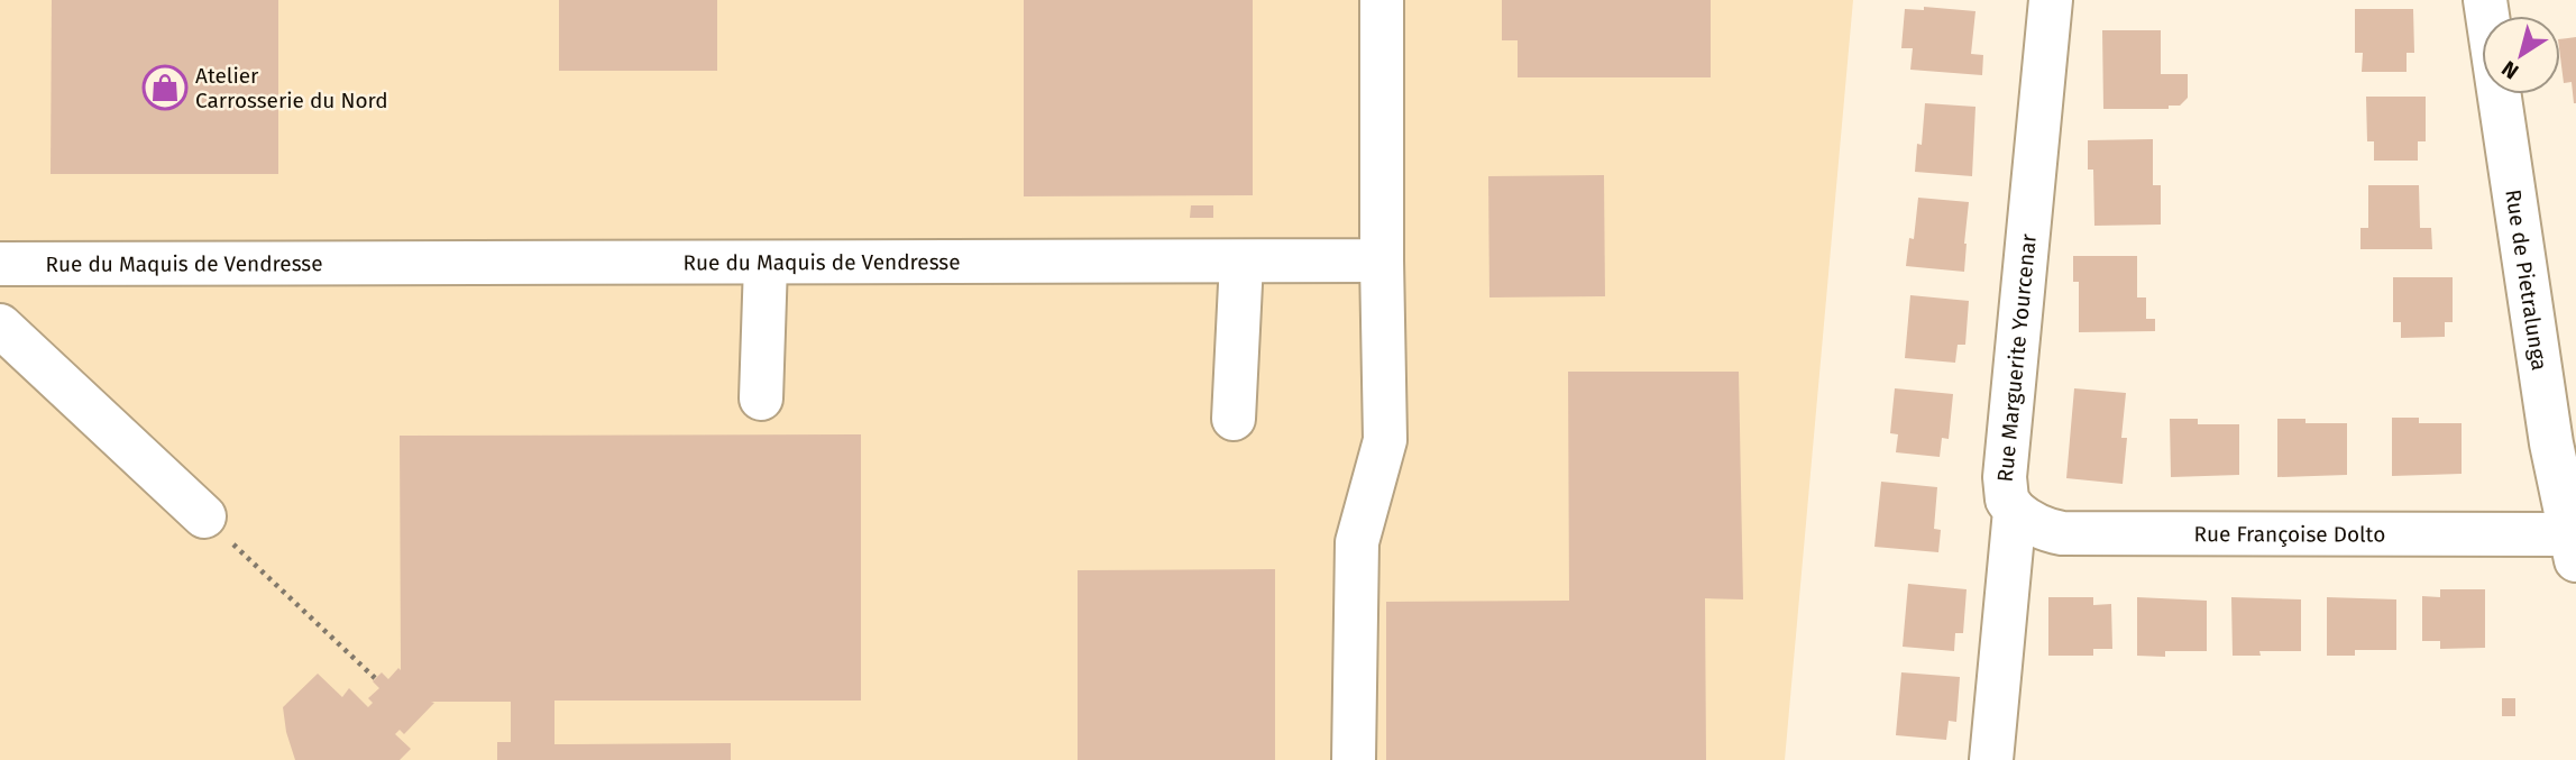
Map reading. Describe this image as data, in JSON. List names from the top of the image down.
{
  "streets": {
    "street": [
      "Rue du Maquis de Vendresse",
      "Rue de Pietralunga",
      "Rue Marguerite Yourcenar",
      "Rue Françoise Dolto"
    ]
  },
  "crossings": [
    ["Rue de Pietralunga", "Rue Françoise Dolto"],
    ["Rue Marguerite Yourcenar", "Rue Françoise Dolto"]
  ],
  "places": {
    "shop": ["Atelier Carrosserie du Nord"]
  },
  "north": "bottom left"
}
